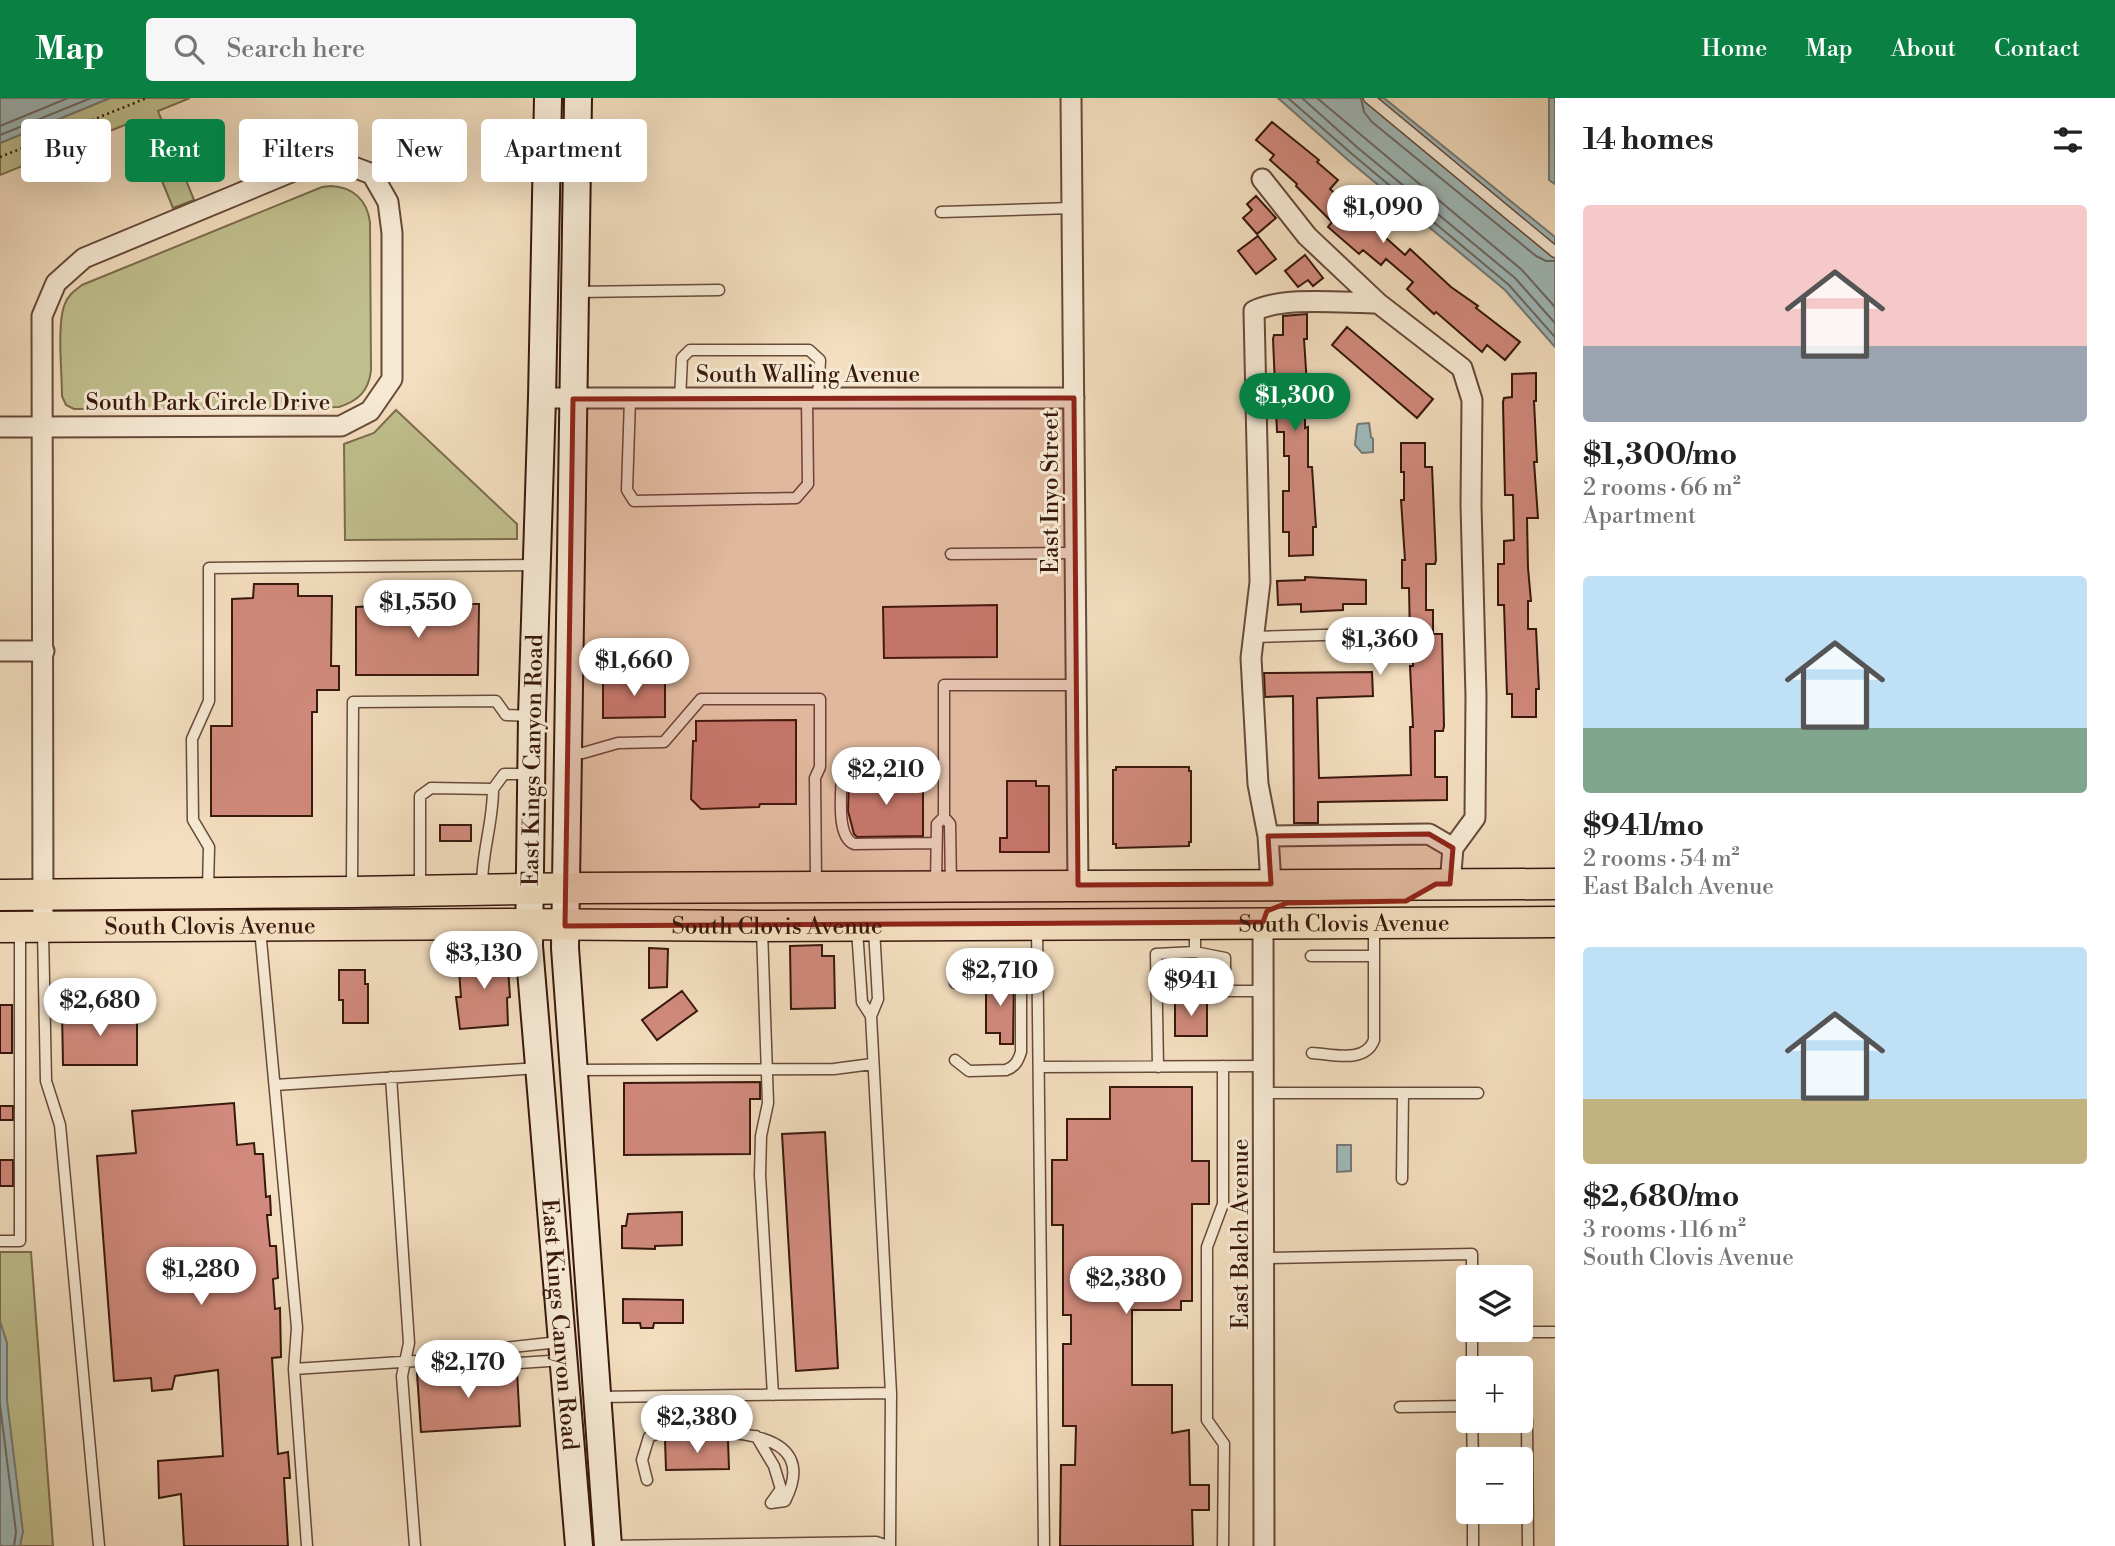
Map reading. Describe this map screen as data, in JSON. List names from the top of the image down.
{
  "streets": {
    "main road": ["East Kings Canyon Road", "South Clovis Avenue"],
    "street": [
      "South Walling Avenue",
      "South Park Circle Drive",
      "East Inyo Street",
      "East Balch Avenue"
    ]
  },
  "crossings": [
    ["South Walling Avenue", "East Inyo Street"],
    ["South Walling Avenue", "East Kings Canyon Road"],
    ["East Inyo Street", "South Clovis Avenue"],
    ["East Kings Canyon Road", "South Clovis Avenue"],
    ["South Clovis Avenue", "East Balch Avenue"]
  ],
  "page": {
    "header": "Map",
    "search": "Search here",
    "nav": [
      "Home",
      "Map",
      "About",
      "Contact"
    ],
    "heading": "14 homes",
    "chip": [
      "Buy",
      "Rent",
      "Filters",
      "New",
      "Apartment"
    ],
    "list": [
      {
        "name": "$1,300/mo",
        "note": "2 rooms · 66 m² · Apartment"
      },
      {
        "name": "$941/mo",
        "note": "2 rooms · 54 m² · East Balch Avenue"
      },
      {
        "name": "$2,680/mo",
        "note": "3 rooms · 116 m² · South Clovis Avenue"
      }
    ],
    "price": [
      "$1,090",
      "$1,300",
      "$1,550",
      "$1,360",
      "$1,660",
      "$2,210",
      "$3,130",
      "$2,710",
      "$941",
      "$2,680",
      "$1,280",
      "$2,380",
      "$2,170",
      "$2,380"
    ],
    "map_buttons": ["+", "−"]
  }
}
